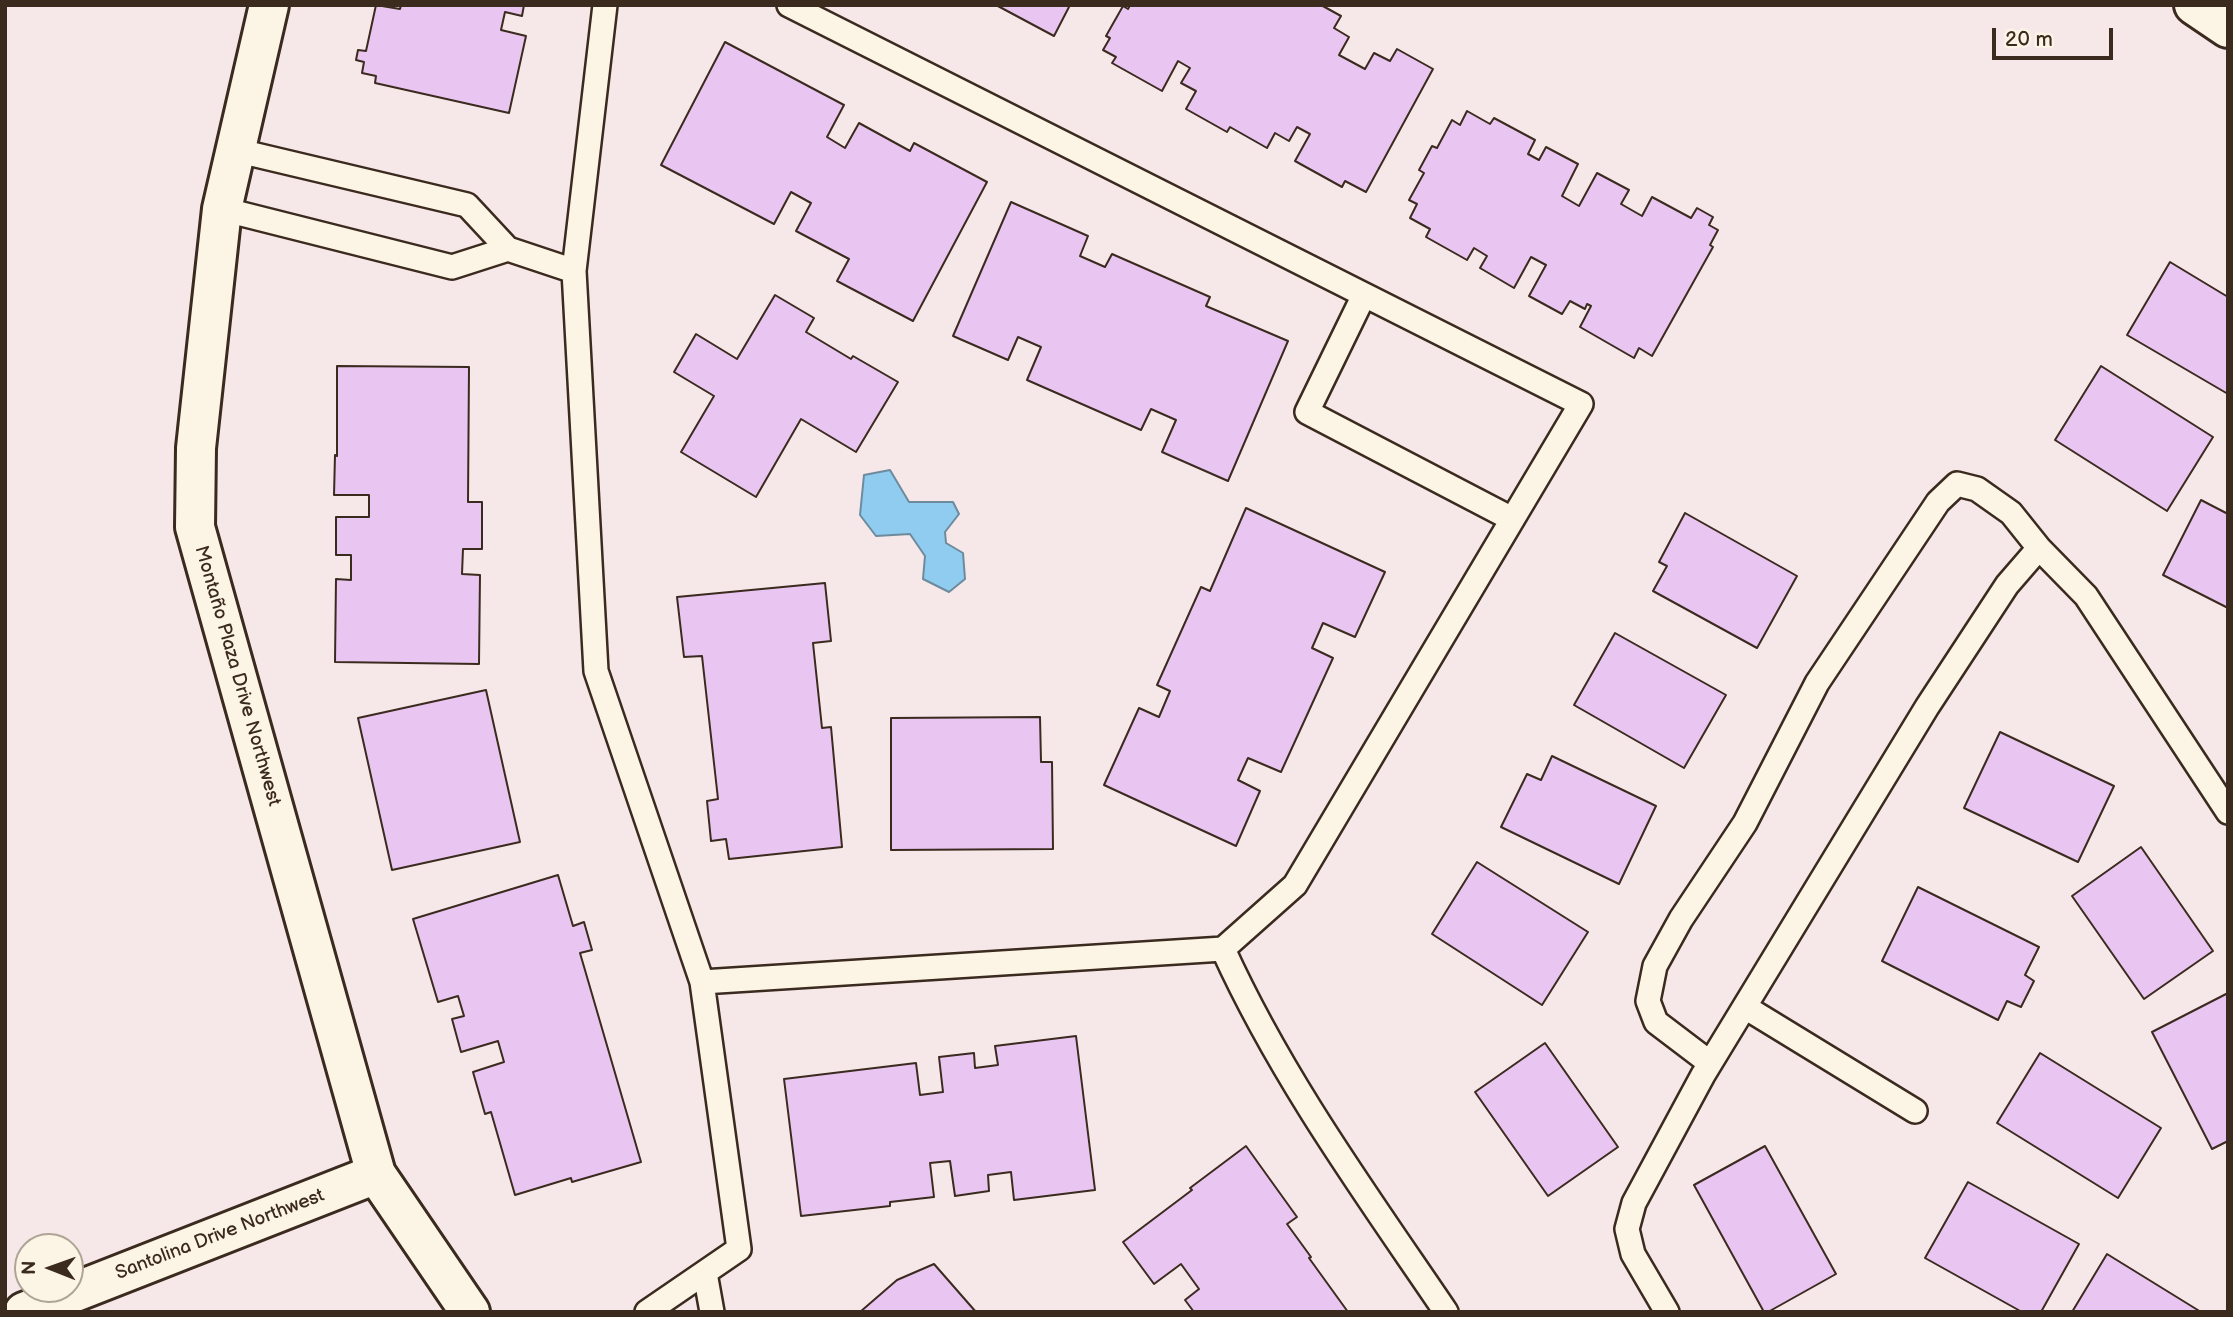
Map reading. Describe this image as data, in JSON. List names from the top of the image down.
{
  "streets": {
    "street": ["Montaño Plaza Drive Northwest", "Santolina Drive Northwest"]
  },
  "crossings": [
    ["Montaño Plaza Drive Northwest", "Santolina Drive Northwest"]
  ],
  "scale_bar": "20 m",
  "north": "left"
}
